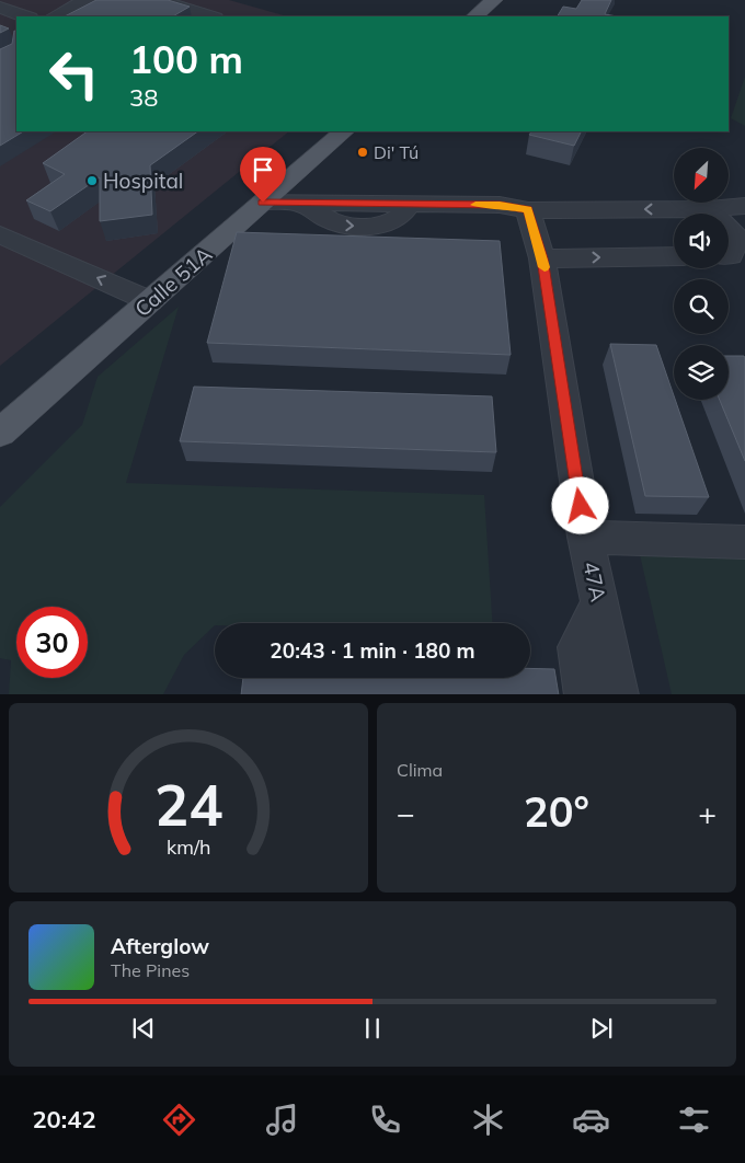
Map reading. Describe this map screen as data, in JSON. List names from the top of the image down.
{
  "streets": {
    "main road": ["Calle 51A"],
    "street": ["47A"]
  },
  "places": ["Di' Tú", "Hospital"],
  "north": "bottom left",
  "page": {
    "turn": ["100 m", "38"],
    "limit": "30",
    "trip": "20:43 · 1 min · 180 m",
    "tile": "Clima",
    "heat": ["−", "20°", "+"],
    "song": ["Afterglow", "The Pines"],
    "tabs": "20:42",
    "gauge": ["24", "km/h"]
  }
}
